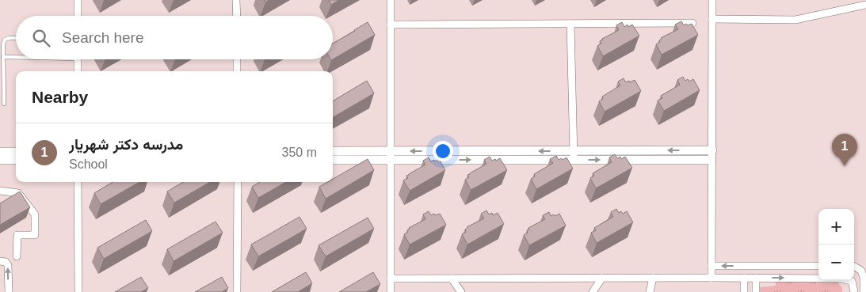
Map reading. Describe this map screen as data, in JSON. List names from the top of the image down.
{
  "page": {
    "search": "Search here",
    "heading": "Nearby",
    "list": [
      {
        "mark": "1",
        "name": "مدرسه دکتر شهریار",
        "note": "School",
        "value": "350 m"
      }
    ],
    "pins": "1",
    "map_buttons": ["+", "−"]
  }
}
